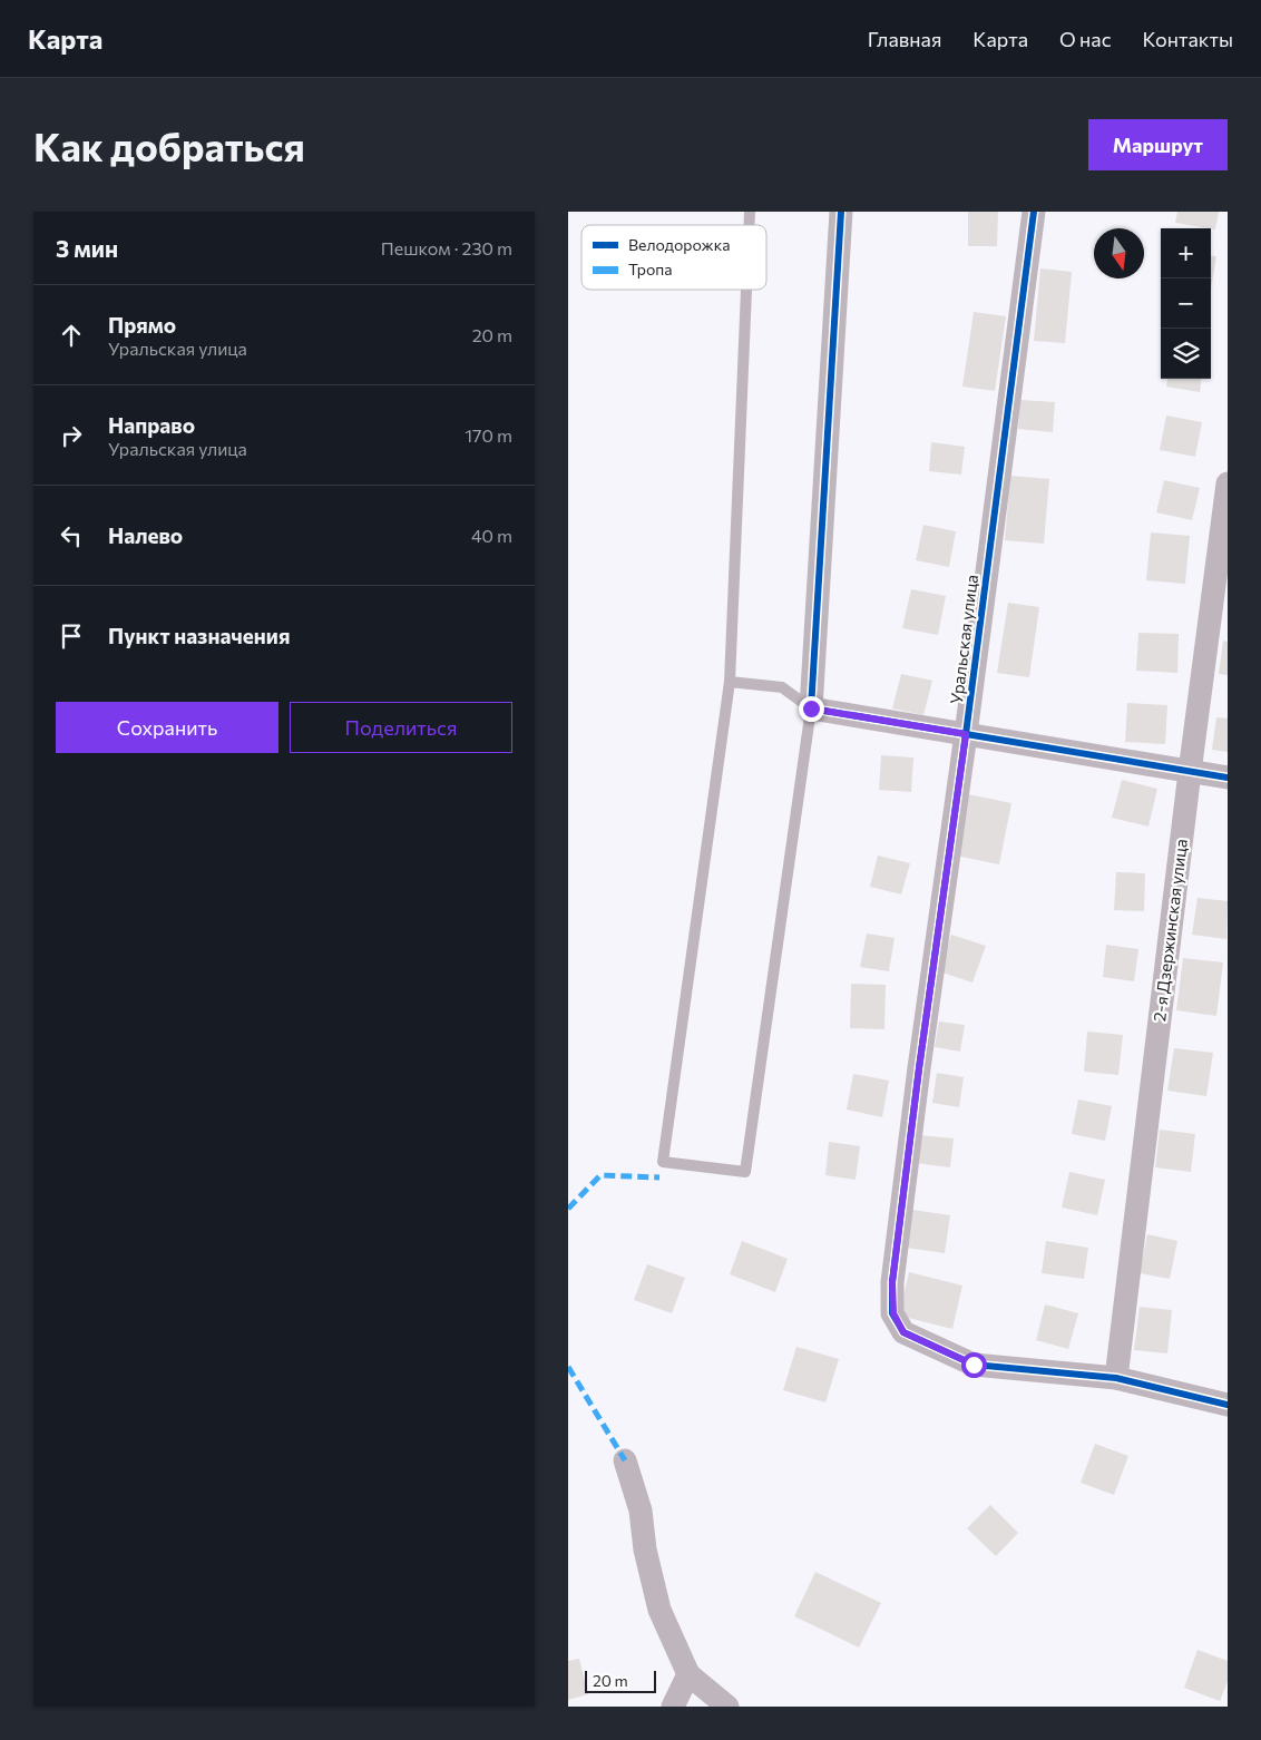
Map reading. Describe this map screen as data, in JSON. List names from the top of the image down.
{
  "streets": {
    "street": ["Уральская улица", "2-я Дзержинская улица"]
  },
  "crossings": [
    ["Уральская улица", "2-я Дзержинская улица"]
  ],
  "legend": ["Велодорожка", "Тропа"],
  "scale_bar": "20 m",
  "north": "bottom",
  "page": {
    "header": "Карта",
    "nav": [
      "Главная",
      "Карта",
      "О нас",
      "Контакты"
    ],
    "buttons": [
      "Маршрут",
      ["Сохранить", "Поделиться"]
    ],
    "title": "Как добраться",
    "heading": ["3 мин", "Пешком · 230 m"],
    "map_buttons": ["+", "−"],
    "list": [
      ["Прямо", "Уральская улица", "20 m"],
      ["Направо", "Уральская улица", "170 m"],
      ["Налево", "40 m"],
      "Пункт назначения"
    ],
    "scale": "20 m"
  }
}
